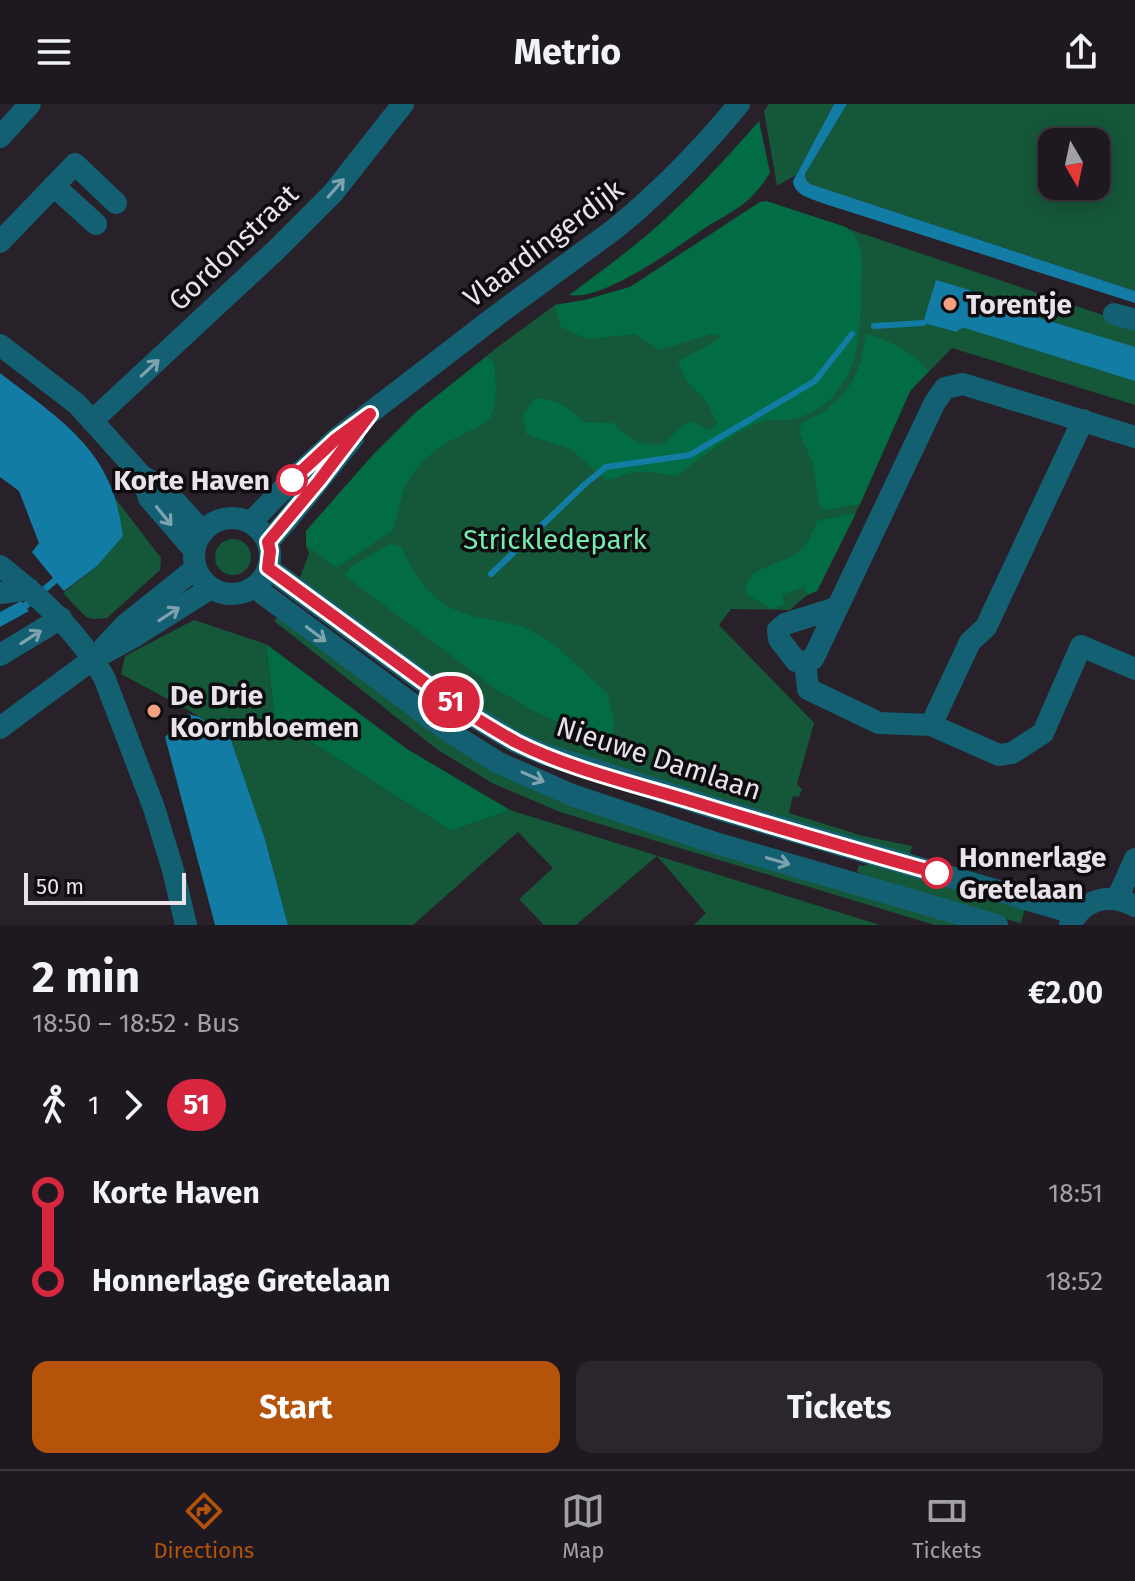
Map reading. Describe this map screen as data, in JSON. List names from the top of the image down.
{
  "streets": {
    "street": ["Vlaardingerdijk", "Gordonstraat", "Nieuwe Damlaan"]
  },
  "crossings": [
    ["Vlaardingerdijk", "Nieuwe Damlaan"]
  ],
  "one_way": ["Gordonstraat"],
  "parks": ["Strickledepark"],
  "places": [
    "Torentje",
    "Korte Haven",
    "De Drie Koornbloemen",
    "Honnerlage Gretelaan"
  ],
  "lines": ["bus line 51"],
  "scale_bar": "50 m",
  "north": "bottom",
  "page": {
    "header": "Metrio",
    "on_map": "51",
    "scale": "50 m",
    "heading": ["2 min", "18:50 – 18:52 · Bus", "€2.00"],
    "legs": ["1", "51"],
    "list": [
      {
        "name": "Korte Haven",
        "value": "18:51"
      },
      {
        "name": "Honnerlage Gretelaan",
        "value": "18:52"
      }
    ],
    "buttons": ["Start", "Tickets"],
    "tabs": ["Directions", "Map", "Tickets"]
  }
}
